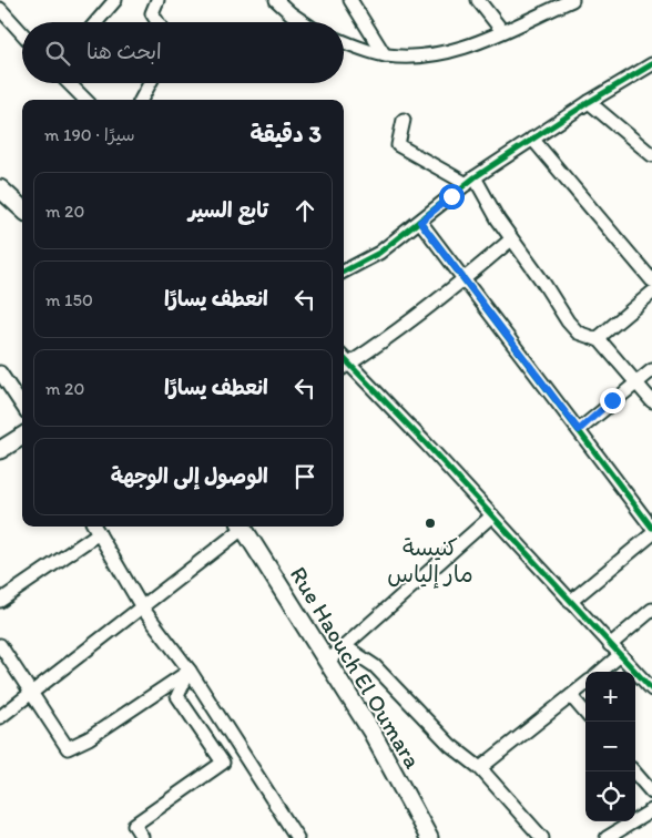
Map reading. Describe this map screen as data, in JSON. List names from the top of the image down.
{
  "streets": {
    "main road": ["Rue Haouch El Oumara"]
  },
  "places": ["كنيسة مار إلياس"],
  "page": {
    "search": "ابحث هنا",
    "heading": ["3 دقيقة", "سيرًا · 190 m"],
    "list": [
      ["تابع السير", "20 m"],
      ["انعطف يسارًا", "150 m"],
      ["انعطف يسارًا", "20 m"],
      "الوصول إلى الوجهة"
    ],
    "map_buttons": ["+", "−"]
  }
}
